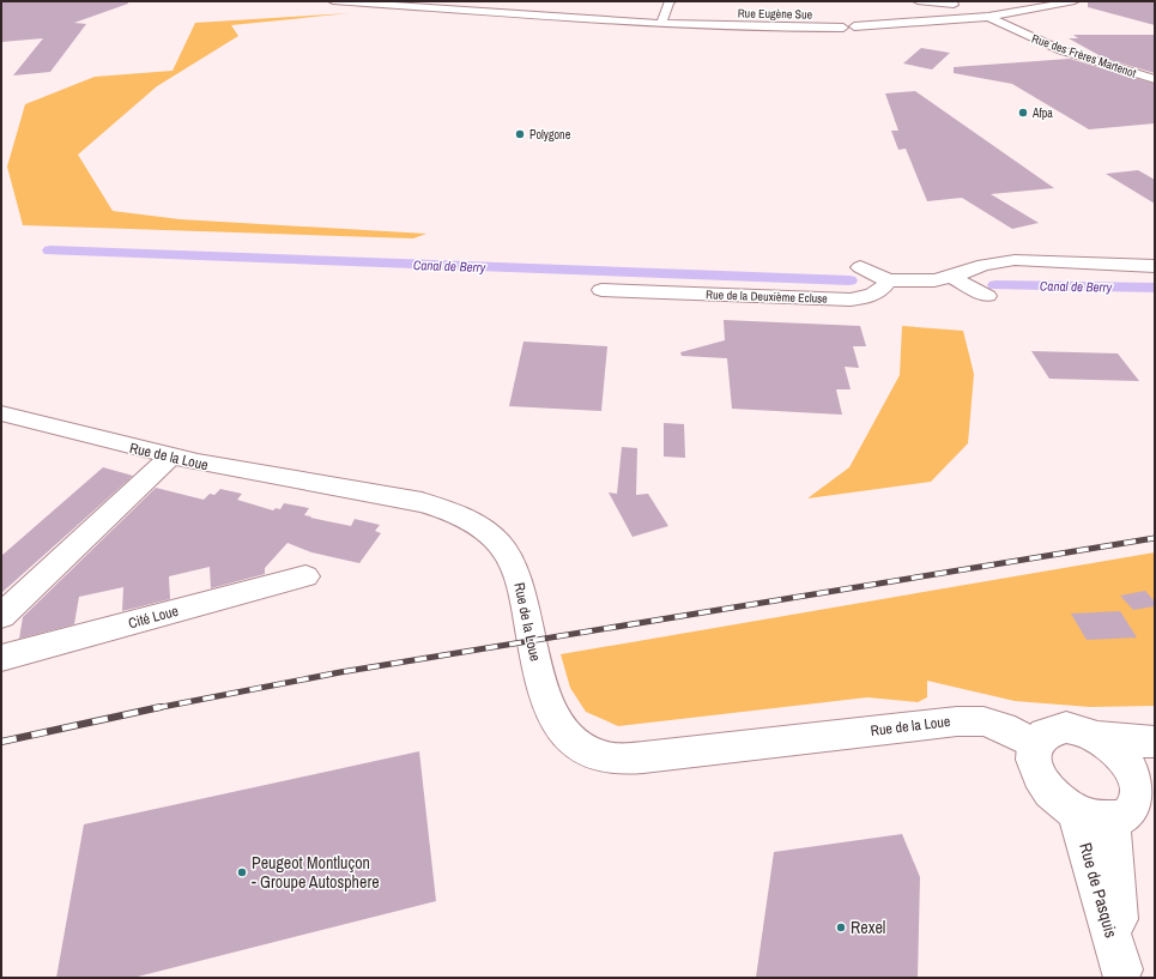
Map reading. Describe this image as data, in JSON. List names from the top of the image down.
{
  "streets": {
    "main road": ["Rue de Pasquis"],
    "street": [
      "Rue Eugène Sue",
      "Rue des Frères Martenot",
      "Rue de la Deuxième Ecluse",
      "Rue de la Loue",
      "Cité Loue"
    ]
  },
  "crossings": [
    ["Rue Eugène Sue", "Rue des Frères Martenot"],
    ["Rue de la Loue", "Rue de Pasquis"]
  ],
  "water": ["Canal de Berry"],
  "places": [
    "Afpa",
    "Polygone",
    "Peugeot Montluçon - Groupe Autosphere",
    "Rexel"
  ]
}
